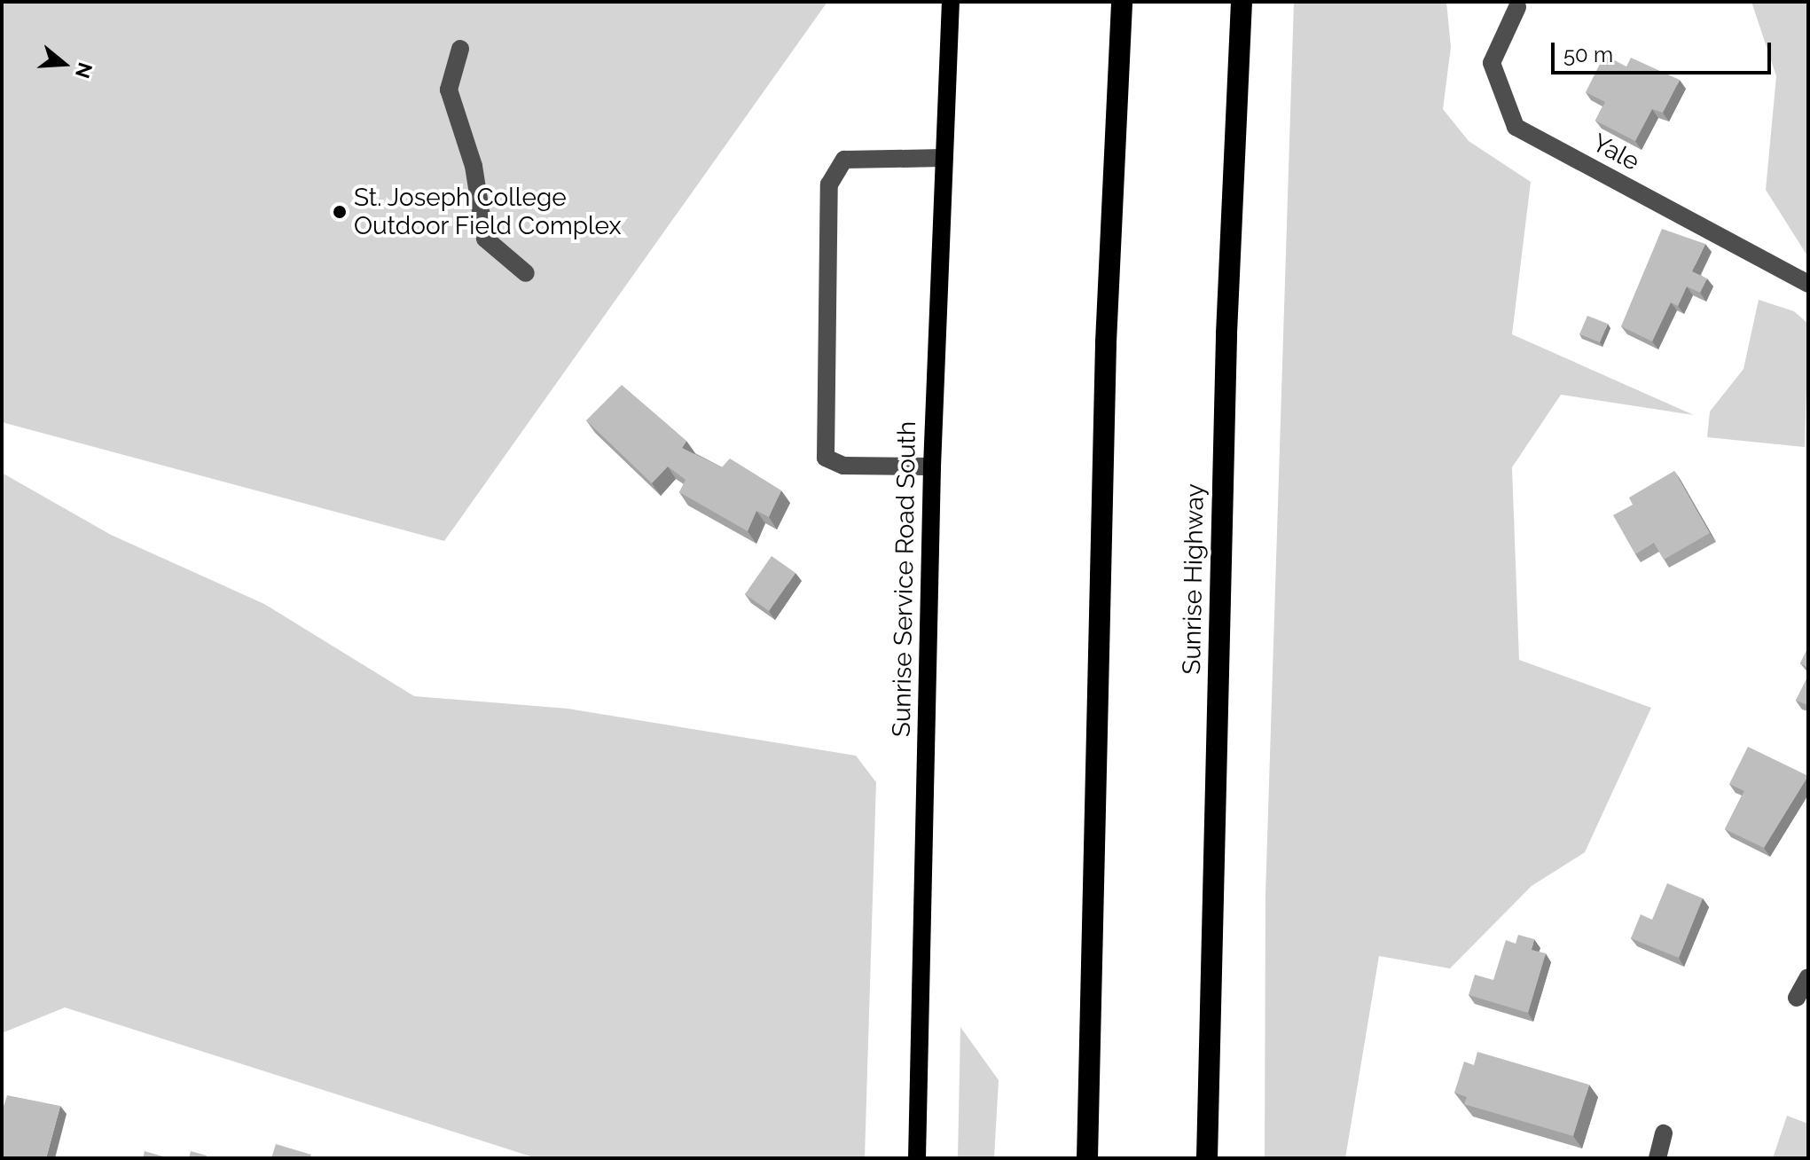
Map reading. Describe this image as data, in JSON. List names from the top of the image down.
{
  "streets": {
    "highway": ["Sunrise Highway"],
    "main road": ["Sunrise Service Road South"],
    "street": ["Yale"]
  },
  "places": ["St. Joseph College Outdoor Field Complex"],
  "scale_bar": "50 m",
  "north": "right"
}
